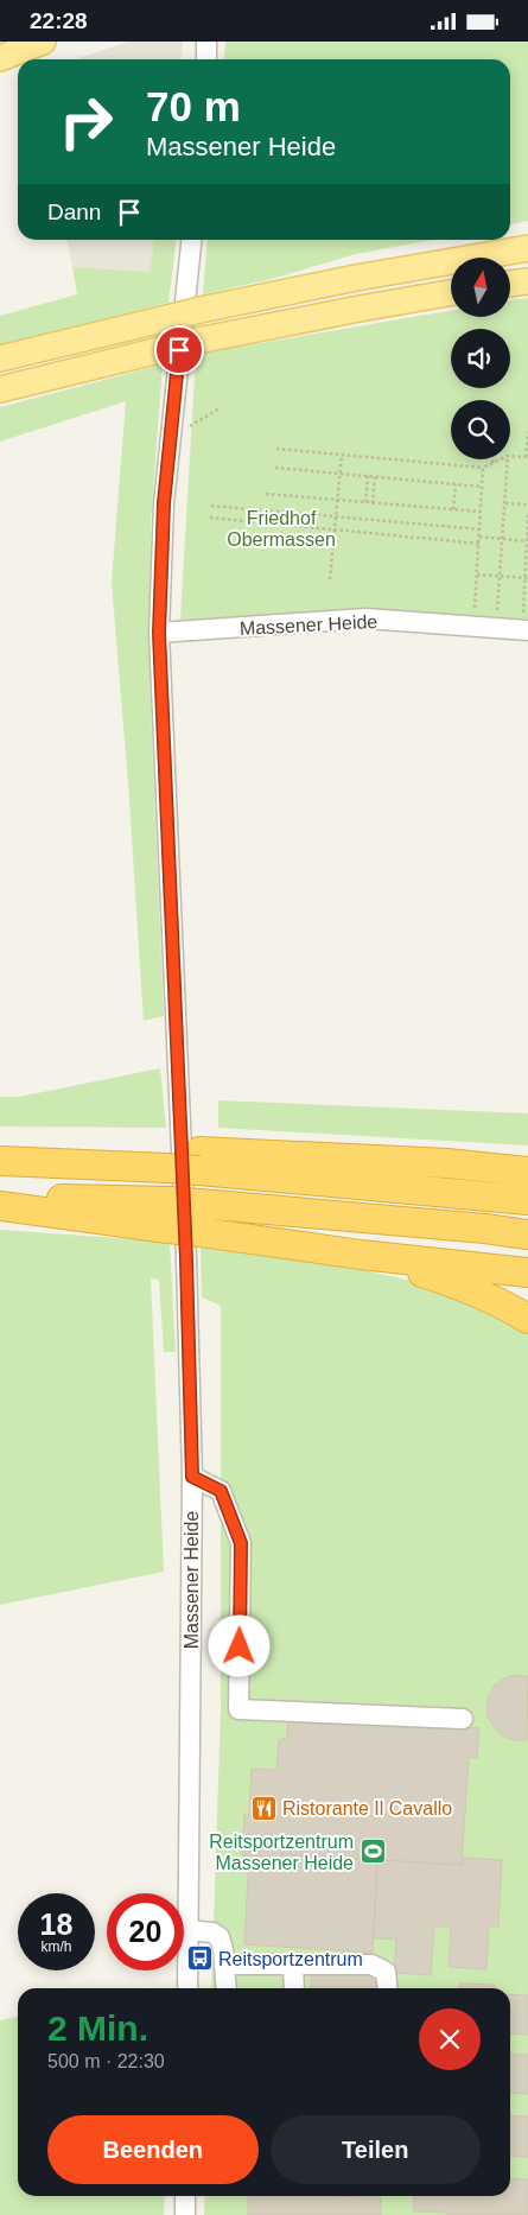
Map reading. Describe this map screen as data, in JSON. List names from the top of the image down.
{
  "streets": {
    "street": ["Massener Heide"]
  },
  "parks": ["Friedhof Obermassen"],
  "places": {
    "restaurant": ["Ristorante Il Cavallo"],
    "sports": ["Reitsportzentrum Massener Heide"],
    "bus stop": ["Reitsportzentrum"]
  },
  "north": "top",
  "page": {
    "status": "22:28",
    "turn": ["70 m", "Massener Heide"],
    "then": "Dann",
    "speed": "18 km/h",
    "limit": "20",
    "heading": ["2 Min.", "500 m · 22:30"],
    "buttons": ["Beenden", "Teilen"]
  }
}
